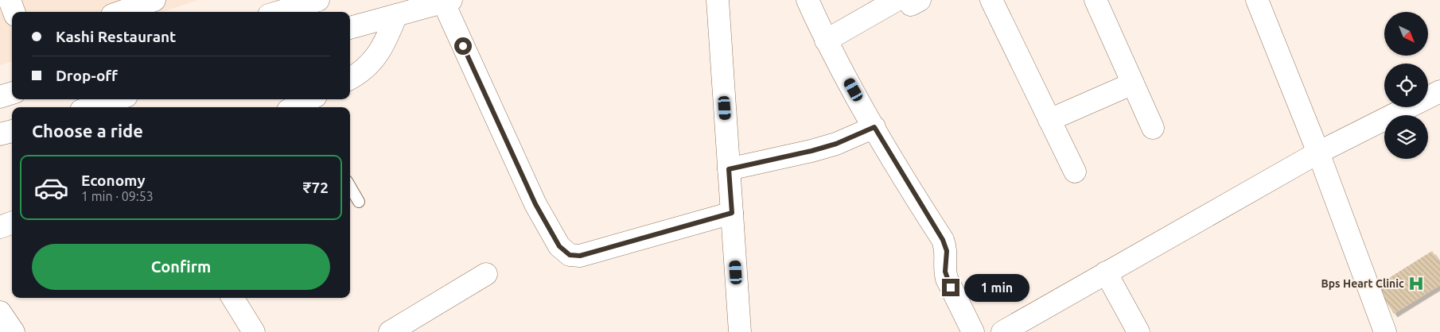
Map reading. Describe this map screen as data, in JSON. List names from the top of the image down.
{
  "places": {
    "hospital": ["Bps Heart Clinic"]
  },
  "north": "bottom right",
  "page": {
    "banner": ["Kashi Restaurant", "Drop-off"],
    "heading": "Choose a ride",
    "list": [
      {
        "name": "Economy",
        "note": "1 min · 09:53",
        "value": "₹72"
      }
    ],
    "buttons": "Confirm",
    "bubble": "1 min"
  }
}
